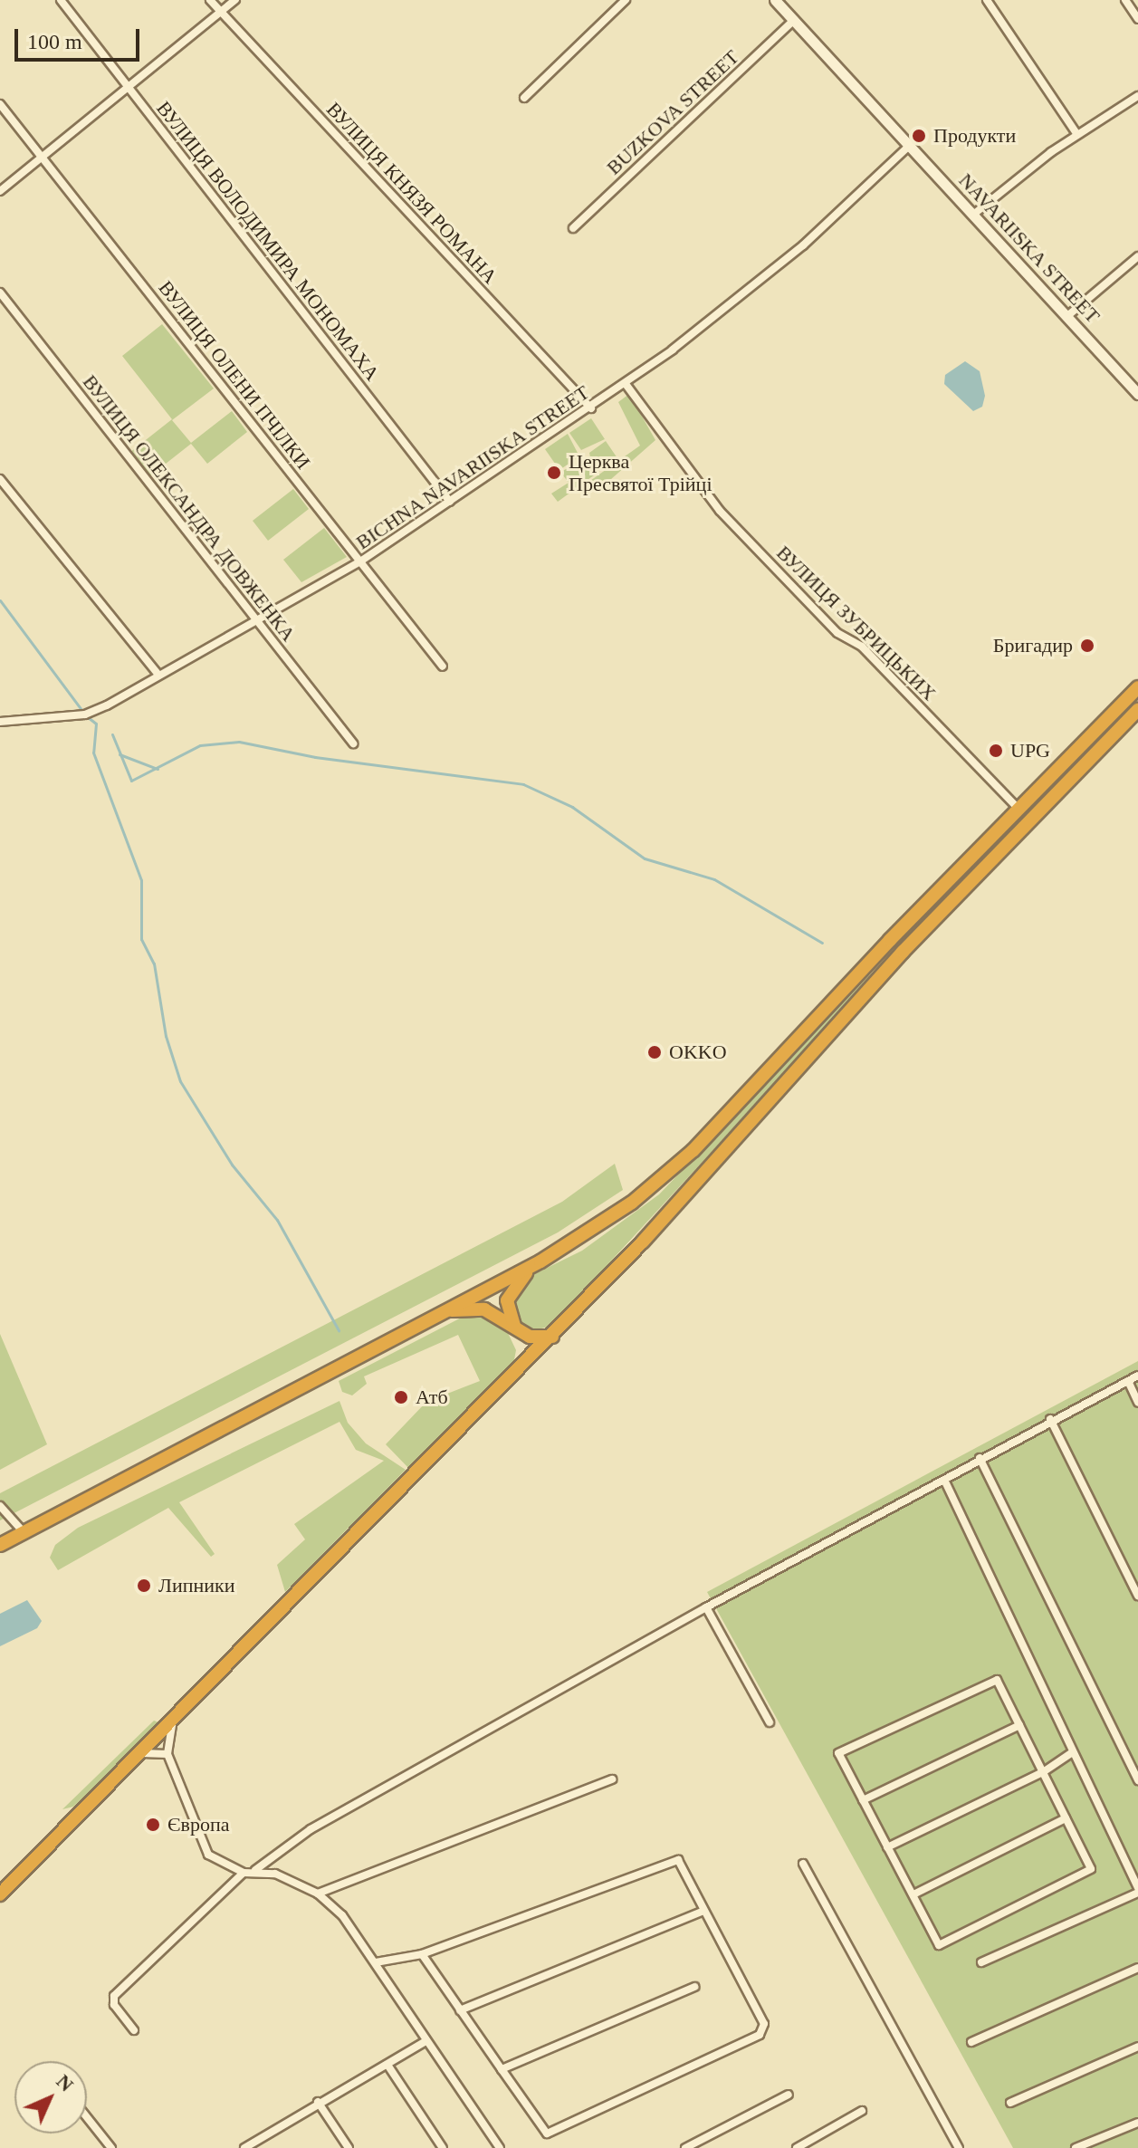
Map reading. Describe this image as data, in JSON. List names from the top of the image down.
{
  "streets": {
    "street": [
      "BUZKOVA STREET",
      "ВУЛИЦЯ КНЯЗЯ РОМАНА",
      "ВУЛИЦЯ ВОЛОДИМИРА МОНОМАХА",
      "NAVARIISKA STREET",
      "ВУЛИЦЯ ОЛЕНИ ПЧІЛКИ",
      "BICHNA NAVARIISKA STREET",
      "ВУЛИЦЯ ОЛЕКСАНДРА ДОВЖЕНКА",
      "ВУЛИЦЯ ЗУБРИЦЬКИХ"
    ]
  },
  "crossings": [
    ["BUZKOVA STREET", "NAVARIISKA STREET"],
    ["ВУЛИЦЯ КНЯЗЯ РОМАНА", "BICHNA NAVARIISKA STREET"],
    ["ВУЛИЦЯ ВОЛОДИМИРА МОНОМАХА", "BICHNA NAVARIISKA STREET"],
    ["NAVARIISKA STREET", "BICHNA NAVARIISKA STREET"],
    ["ВУЛИЦЯ ОЛЕНИ ПЧІЛКИ", "BICHNA NAVARIISKA STREET"],
    ["BICHNA NAVARIISKA STREET", "ВУЛИЦЯ ОЛЕКСАНДРА ДОВЖЕНКА"],
    ["BICHNA NAVARIISKA STREET", "ВУЛИЦЯ ЗУБРИЦЬКИХ"]
  ],
  "places": [
    "Продукти",
    "Церква Пресвятої Трійці",
    "Бригадир",
    "UPG",
    "OKKO",
    "Атб",
    "Липники",
    "Європа"
  ],
  "scale_bar": "100 m",
  "north": "top right"
}
